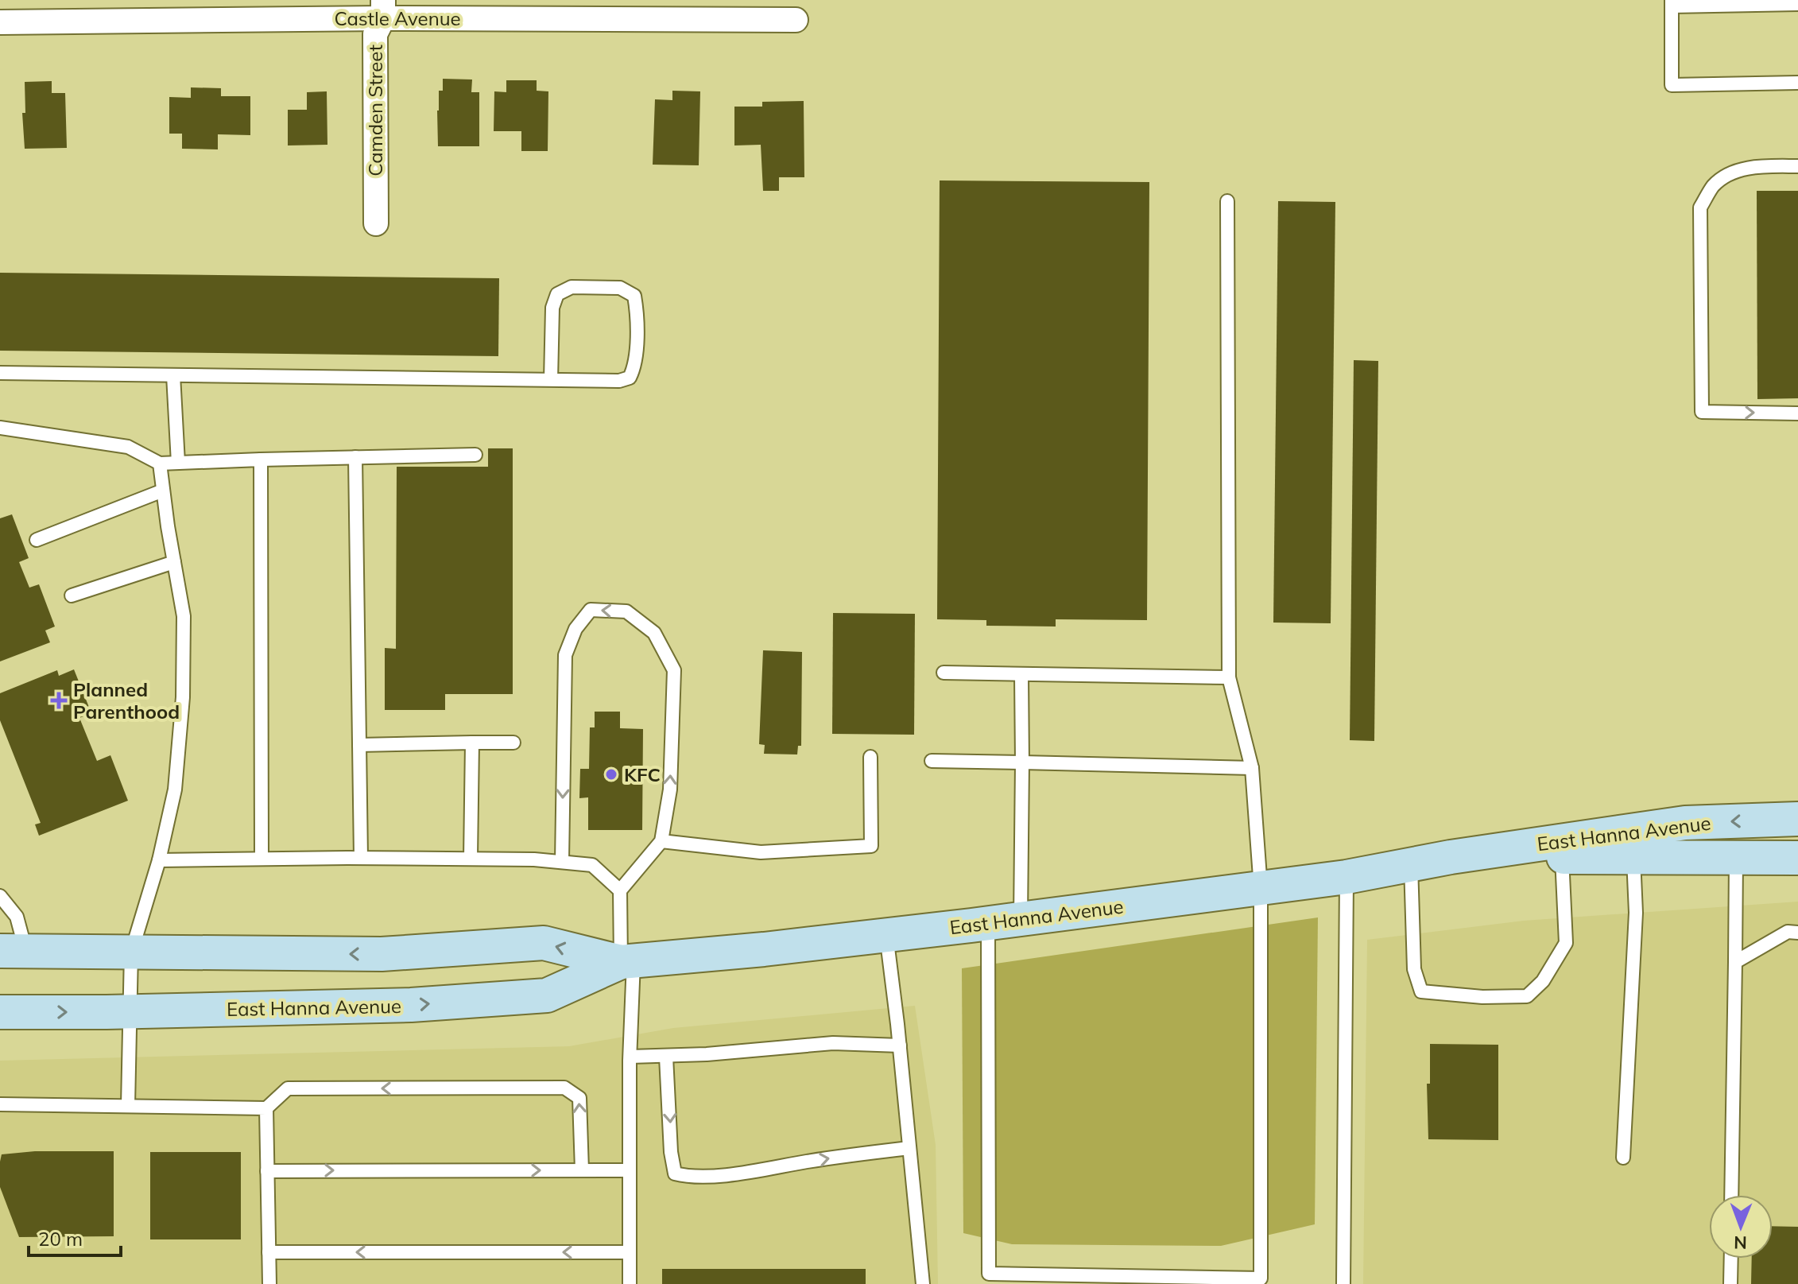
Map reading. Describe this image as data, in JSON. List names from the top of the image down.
{
  "streets": {
    "main road": ["East Hanna Avenue"],
    "street": ["Castle Avenue", "Camden Street"]
  },
  "crossings": [
    ["Castle Avenue", "Camden Street"]
  ],
  "places": {
    "health": ["Planned Parenthood"],
    "other": ["KFC"]
  },
  "scale_bar": "20 m",
  "north": "bottom"
}
